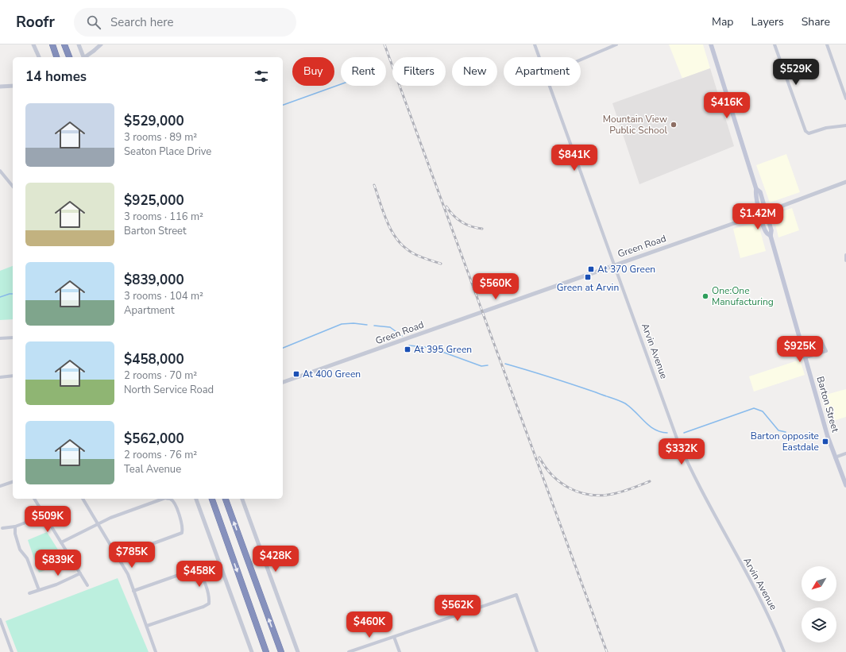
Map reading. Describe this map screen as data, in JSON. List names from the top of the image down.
{
  "streets": {
    "main road": ["Barton Street"],
    "street": ["Green Road", "Arvin Avenue"]
  },
  "crossings": [
    ["Green Road", "Arvin Avenue"],
    ["Green Road", "Barton Street"]
  ],
  "places": {
    "other": ["Mountain View Public School", "One:One Manufacturing"],
    "transit": [
      "At 370 Green",
      "Green at Arvin",
      "At 395 Green",
      "At 400 Green",
      "Barton opposite Eastdale"
    ]
  },
  "north": "bottom left",
  "page": {
    "header": "Roofr",
    "search": "Search here",
    "nav": ["Map", "Layers", "Share"],
    "chip": [
      "Buy",
      "Rent",
      "Filters",
      "New",
      "Apartment"
    ],
    "heading": "14 homes",
    "price": [
      "$529K",
      "$416K",
      "$841K",
      "$1.42M",
      "$560K",
      "$925K",
      "$332K",
      "$509K",
      "$785K",
      "$428K",
      "$839K",
      "$458K",
      "$562K",
      "$460K"
    ],
    "list": [
      {
        "name": "$529,000",
        "note": "3 rooms · 89 m² · Seaton Place Drive"
      },
      {
        "name": "$925,000",
        "note": "3 rooms · 116 m² · Barton Street"
      },
      {
        "name": "$839,000",
        "note": "3 rooms · 104 m² · Apartment"
      },
      {
        "name": "$458,000",
        "note": "2 rooms · 70 m² · North Service Road"
      },
      {
        "name": "$562,000",
        "note": "2 rooms · 76 m² · Teal Avenue"
      }
    ]
  }
}
